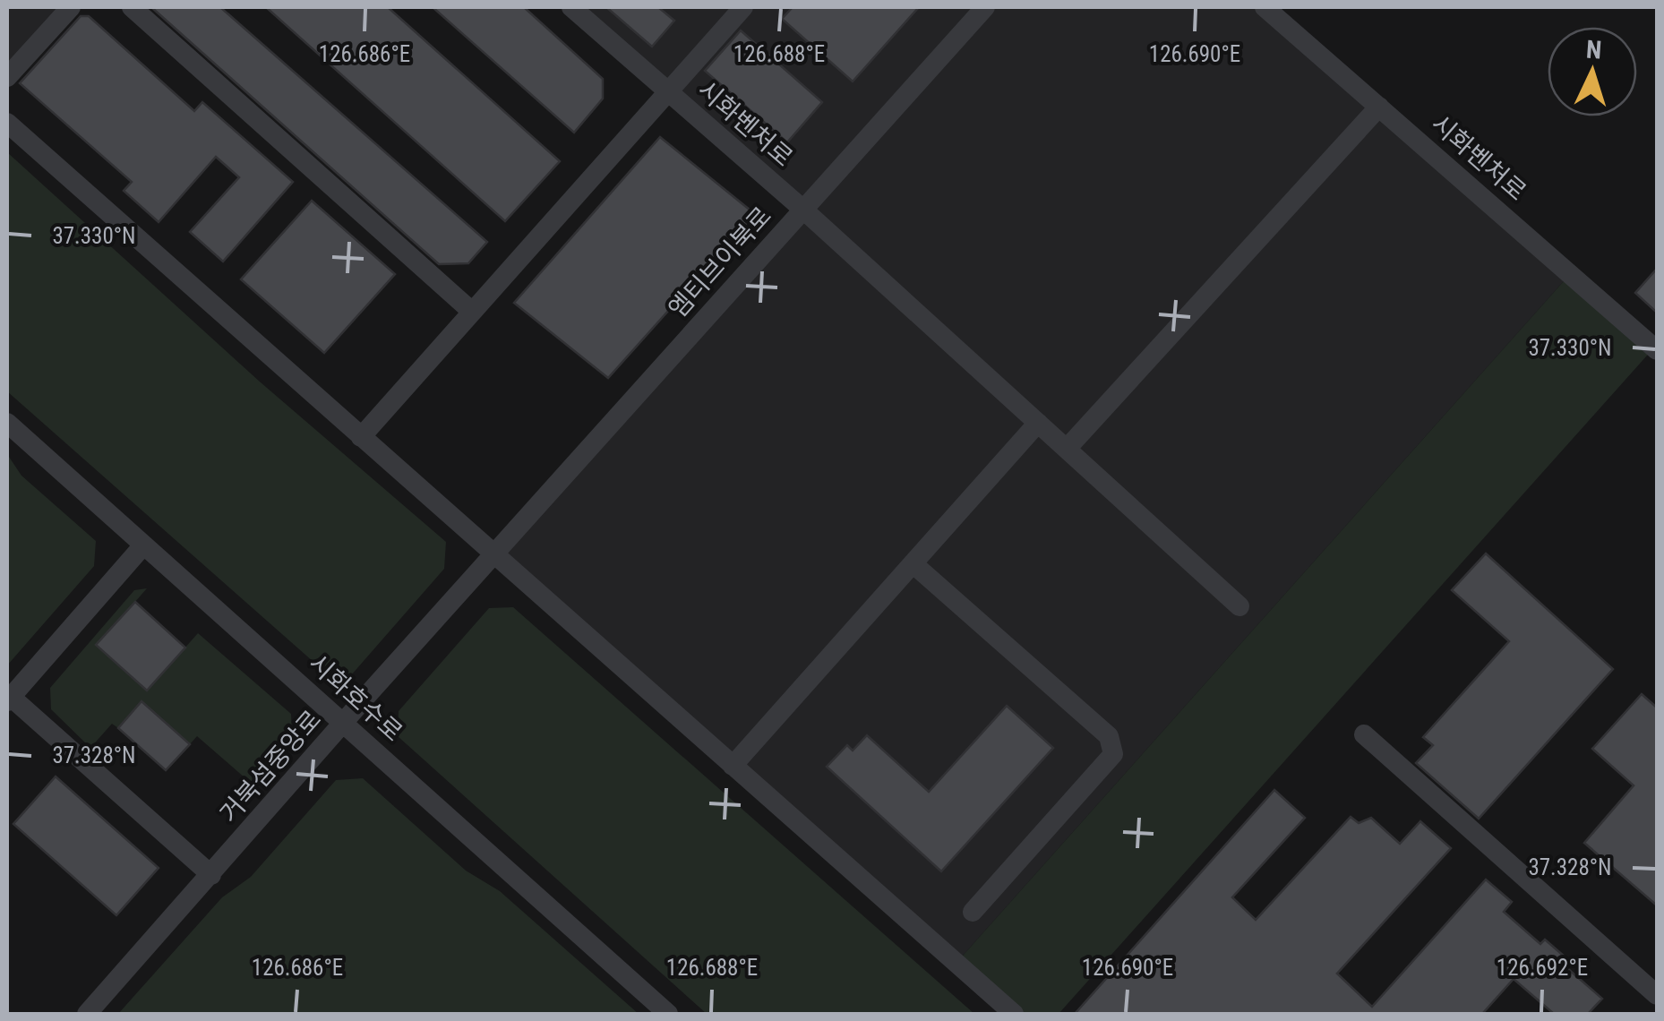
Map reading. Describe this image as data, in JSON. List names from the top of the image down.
{
  "streets": {
    "street": [
      "시화벤처로",
      "엠티브이북로",
      "시화호수로",
      "거북섬중앙로"
    ]
  },
  "crossings": [
    ["시화벤처로", "엠티브이북로"],
    ["엠티브이북로", "거북섬중앙로"],
    ["시화호수로", "거북섬중앙로"]
  ],
  "north": "top",
  "coordinates": [
    "126.686°E",
    "126.688°E",
    "126.690°E",
    "37.330°N",
    "37.328°N",
    "126.692°E"
  ]
}
